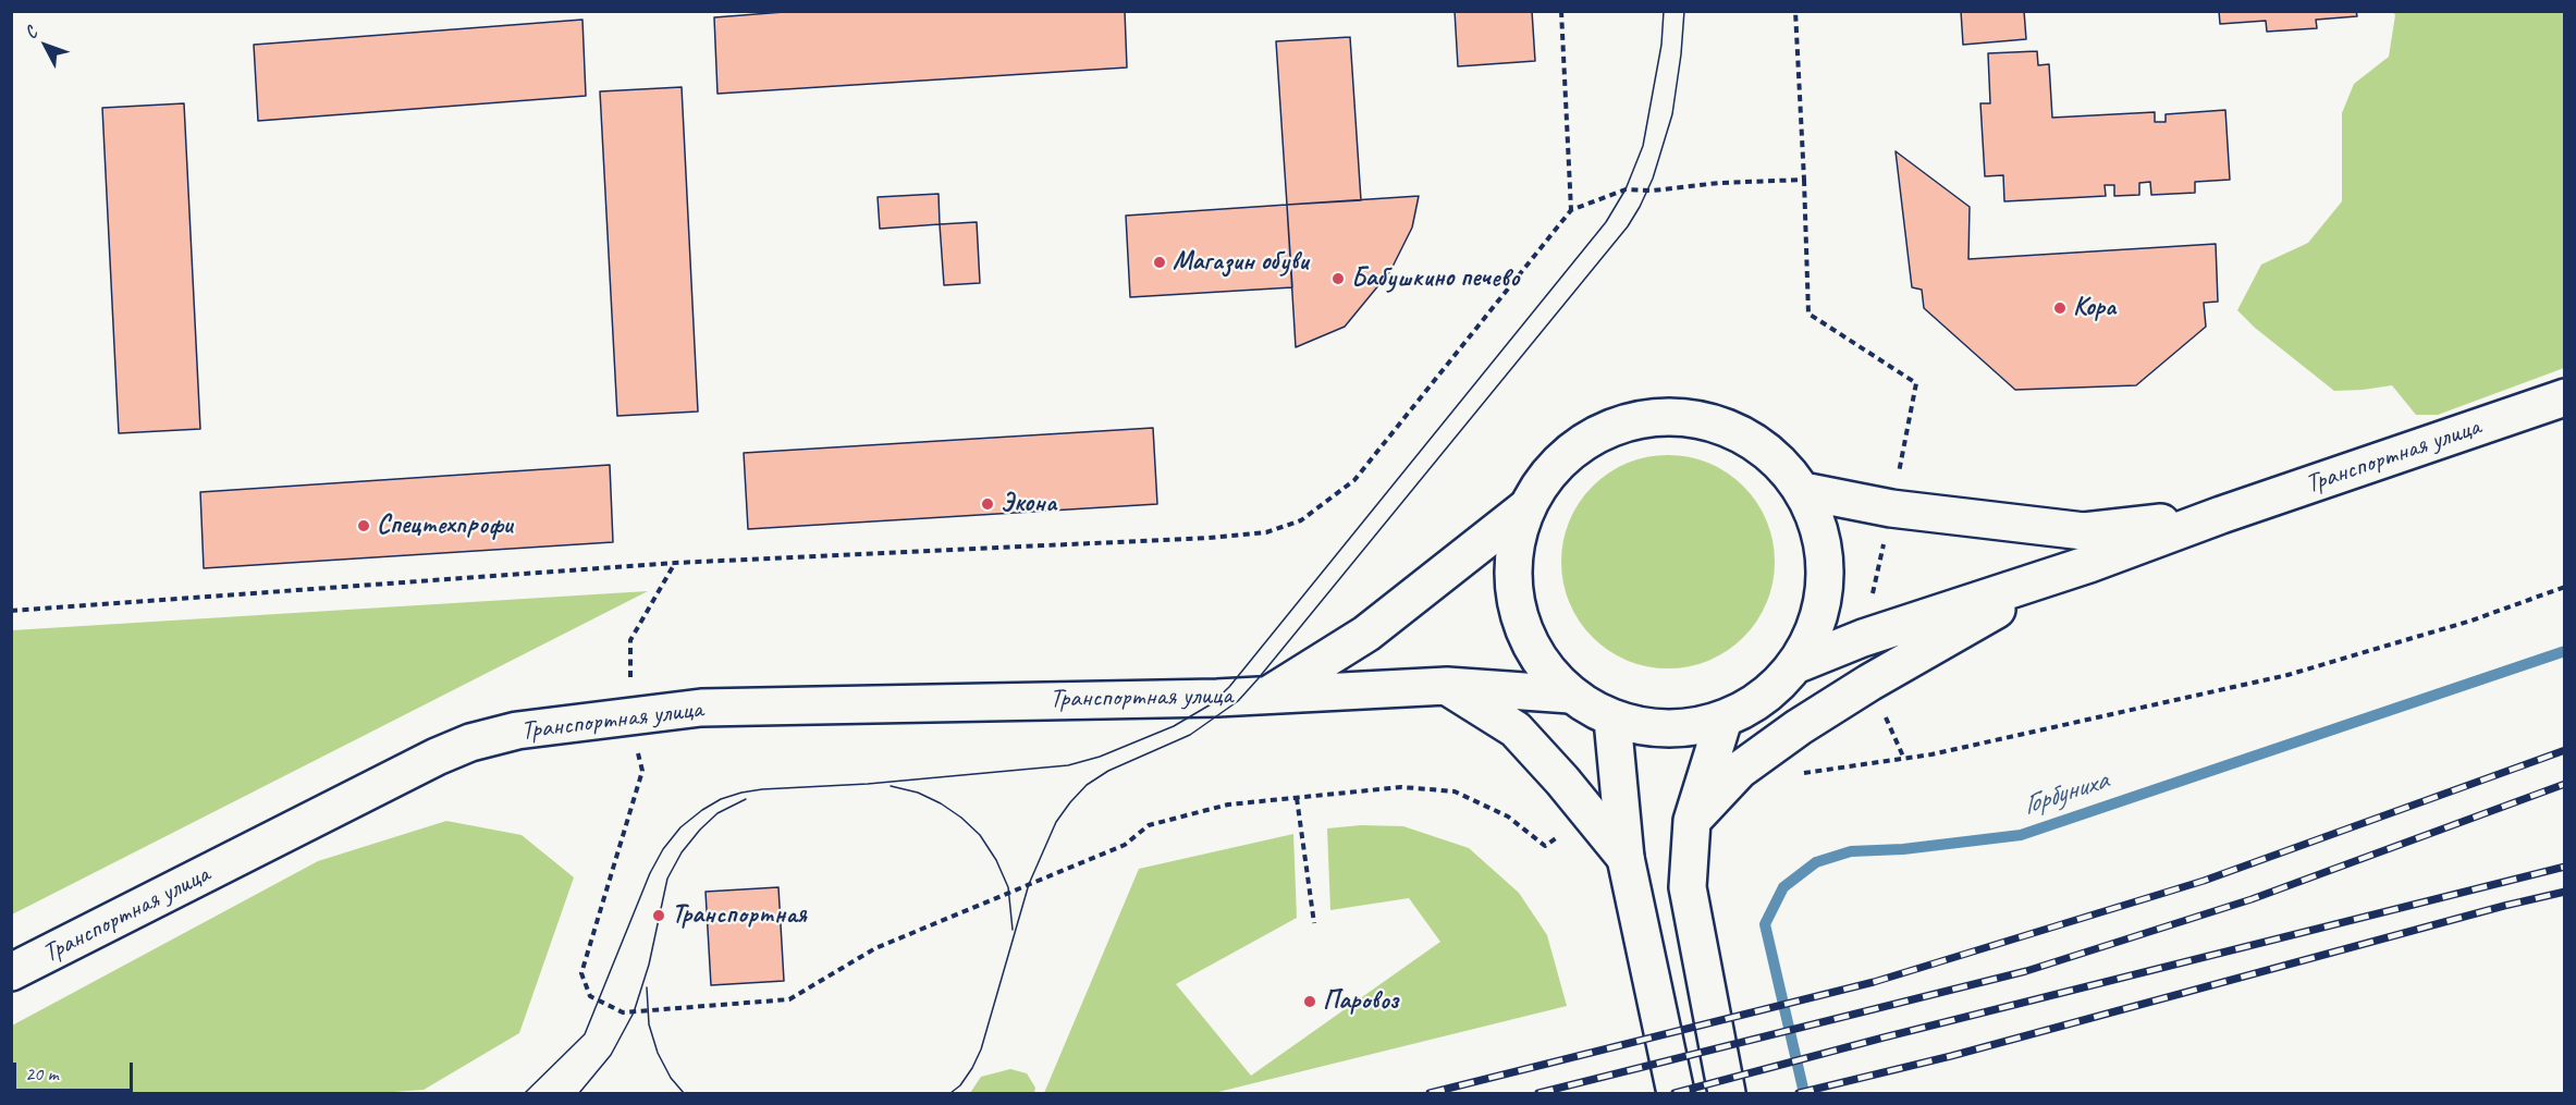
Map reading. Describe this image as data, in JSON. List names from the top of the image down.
{
  "streets": {
    "main road": ["Транспортная улица"]
  },
  "water": ["Горбуниха"],
  "places": [
    "Магазин обуви",
    "Бабушкино печево",
    "Кора",
    "Экона",
    "Спецтехпрофи",
    "Транспортная",
    "Паровоз"
  ],
  "scale_bar": "20 m",
  "north": "top left"
}
